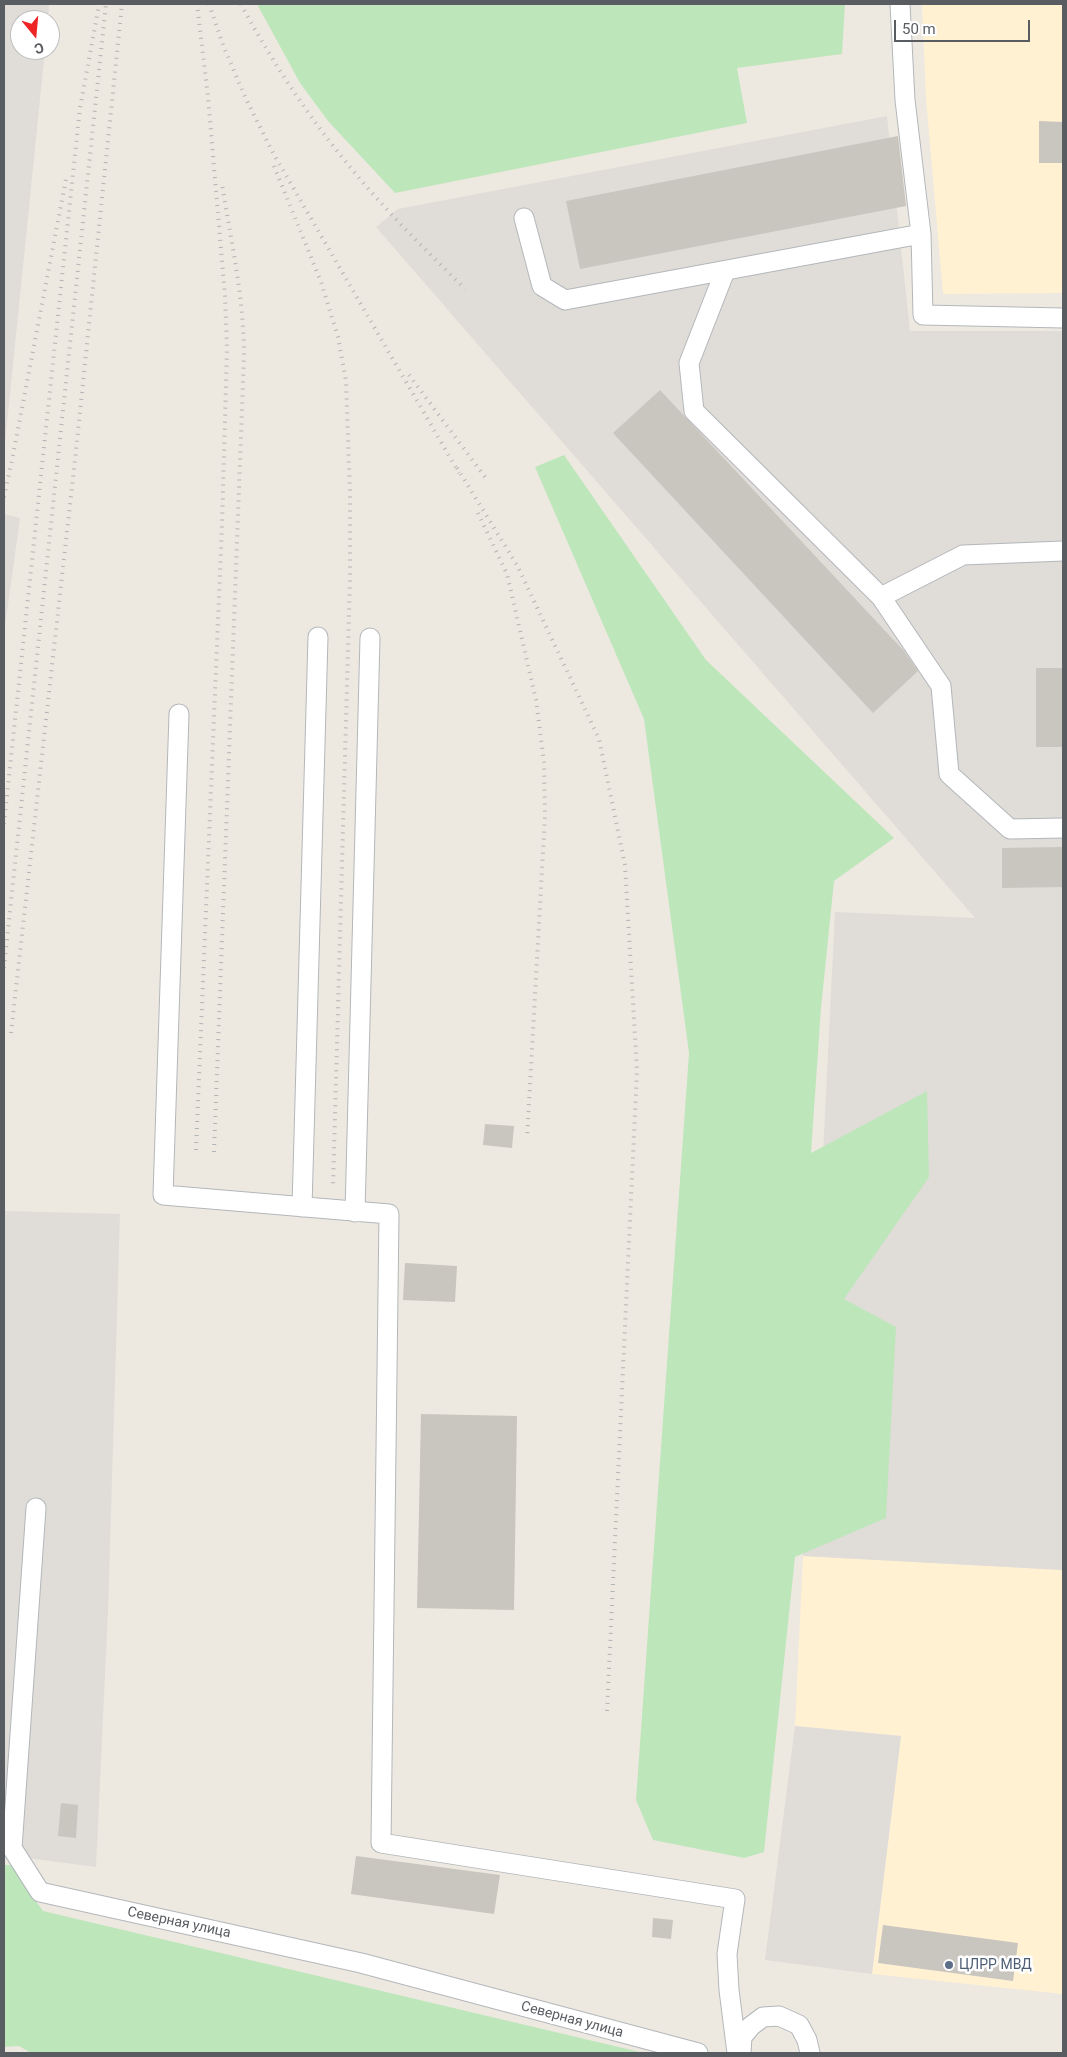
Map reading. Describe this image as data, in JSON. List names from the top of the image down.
{
  "streets": {
    "lane": ["Северная улица"]
  },
  "places": ["ЦЛРР МВД"],
  "scale_bar": "50 m",
  "north": "bottom"
}
